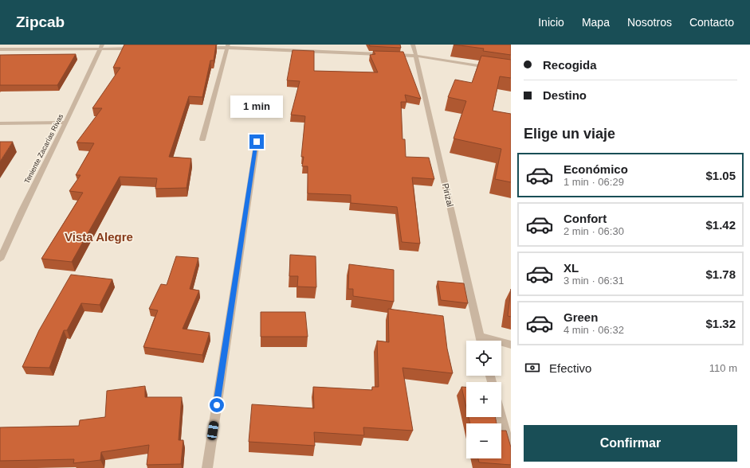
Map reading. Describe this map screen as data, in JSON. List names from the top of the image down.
{
  "streets": {
    "street": ["Teniente Zacarías Rivas", "Pirizal"]
  },
  "districts": ["Vista Alegre"],
  "page": {
    "header": "Zipcab",
    "nav": [
      "Inicio",
      "Mapa",
      "Nosotros",
      "Contacto"
    ],
    "banner": ["Recogida", "Destino"],
    "bubble": "1 min",
    "heading": "Elige un viaje",
    "list": [
      {
        "name": "Económico",
        "note": "1 min · 06:29",
        "value": "$1.05"
      },
      {
        "name": "Confort",
        "note": "2 min · 06:30",
        "value": "$1.42"
      },
      {
        "name": "XL",
        "note": "3 min · 06:31",
        "value": "$1.78"
      },
      {
        "name": "Green",
        "note": "4 min · 06:32",
        "value": "$1.32"
      }
    ],
    "map_buttons": ["+", "−"],
    "pay": ["Efectivo", "110 m"],
    "buttons": "Confirmar"
  }
}
